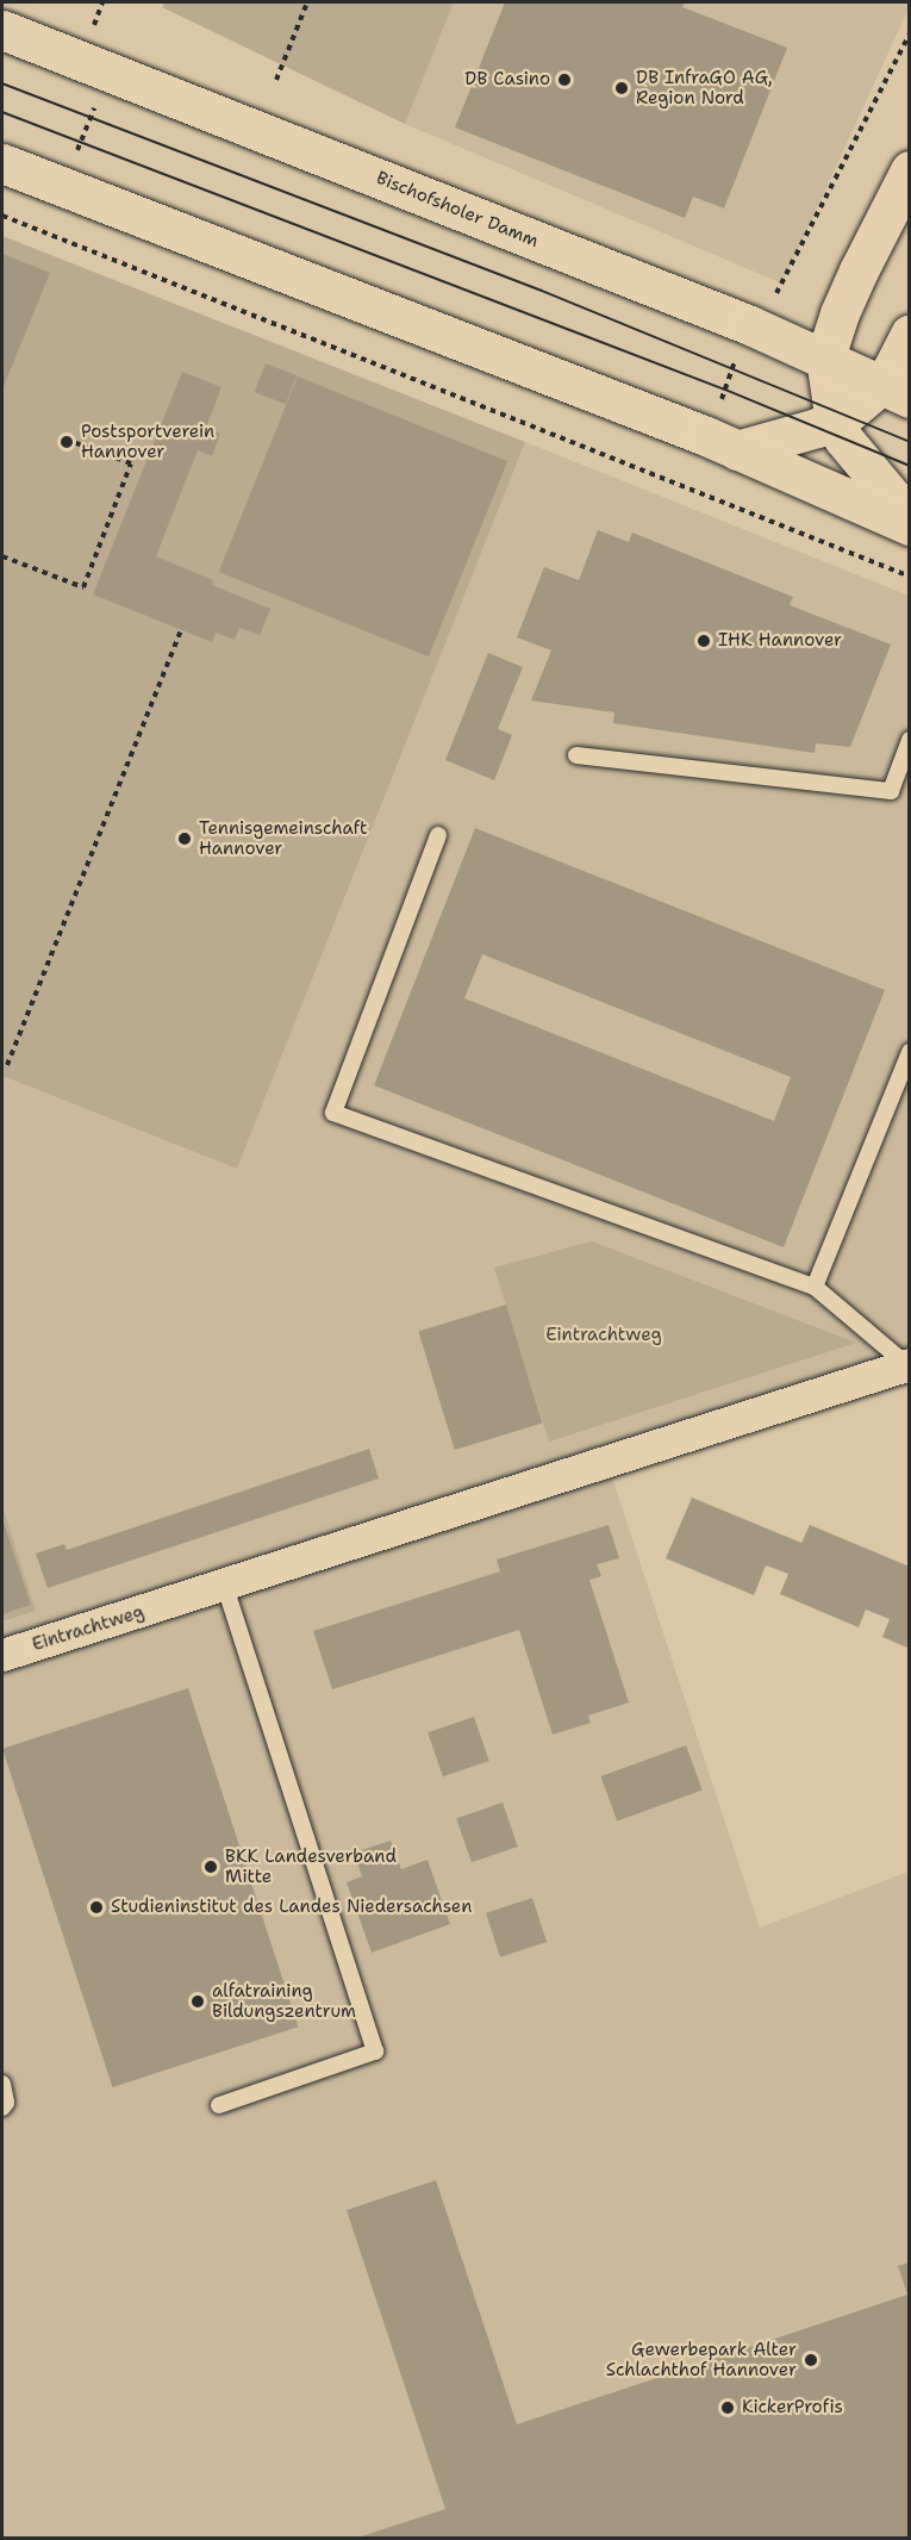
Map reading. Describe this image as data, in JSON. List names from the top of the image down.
{
  "streets": {
    "main road": ["Bischofsholer Damm"],
    "street": ["Eintrachtweg"]
  },
  "parks": ["Eintrachtweg"],
  "places": [
    "DB Casino",
    "DB InfraGO AG, Region Nord",
    "Postsportverein Hannover",
    "IHK Hannover",
    "Tennisgemeinschaft Hannover",
    "BKK Landesverband Mitte",
    "Studieninstitut des Landes Niedersachsen",
    "alfatraining Bildungszentrum",
    "Gewerbepark Alter Schlachthof Hannover",
    "KickerProfis"
  ]
}
